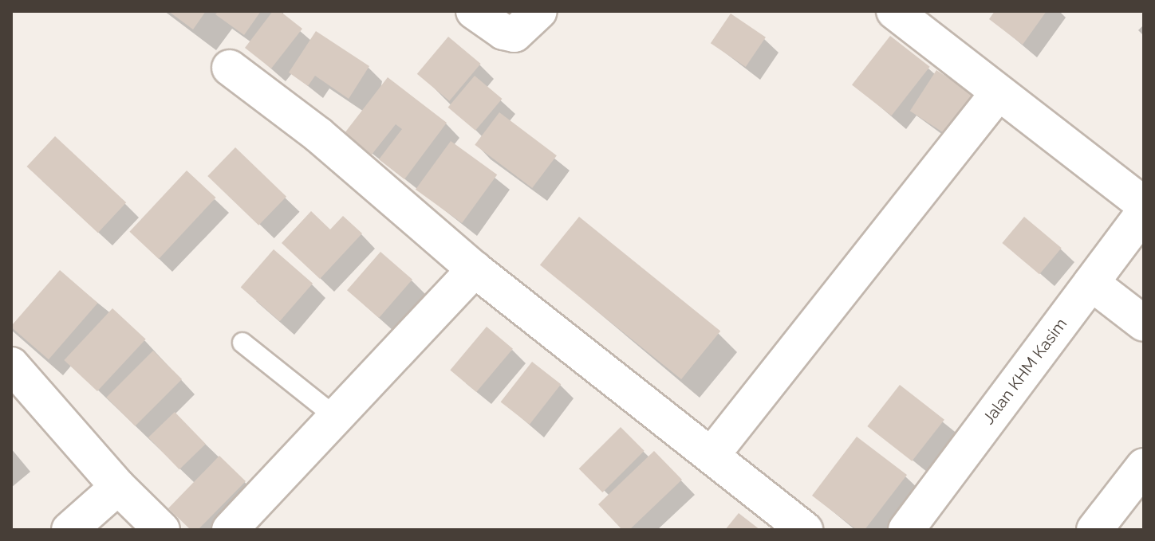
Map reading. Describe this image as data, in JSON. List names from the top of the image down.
{
  "streets": {
    "street": ["Jalan KHM Kasim"]
  }
}
